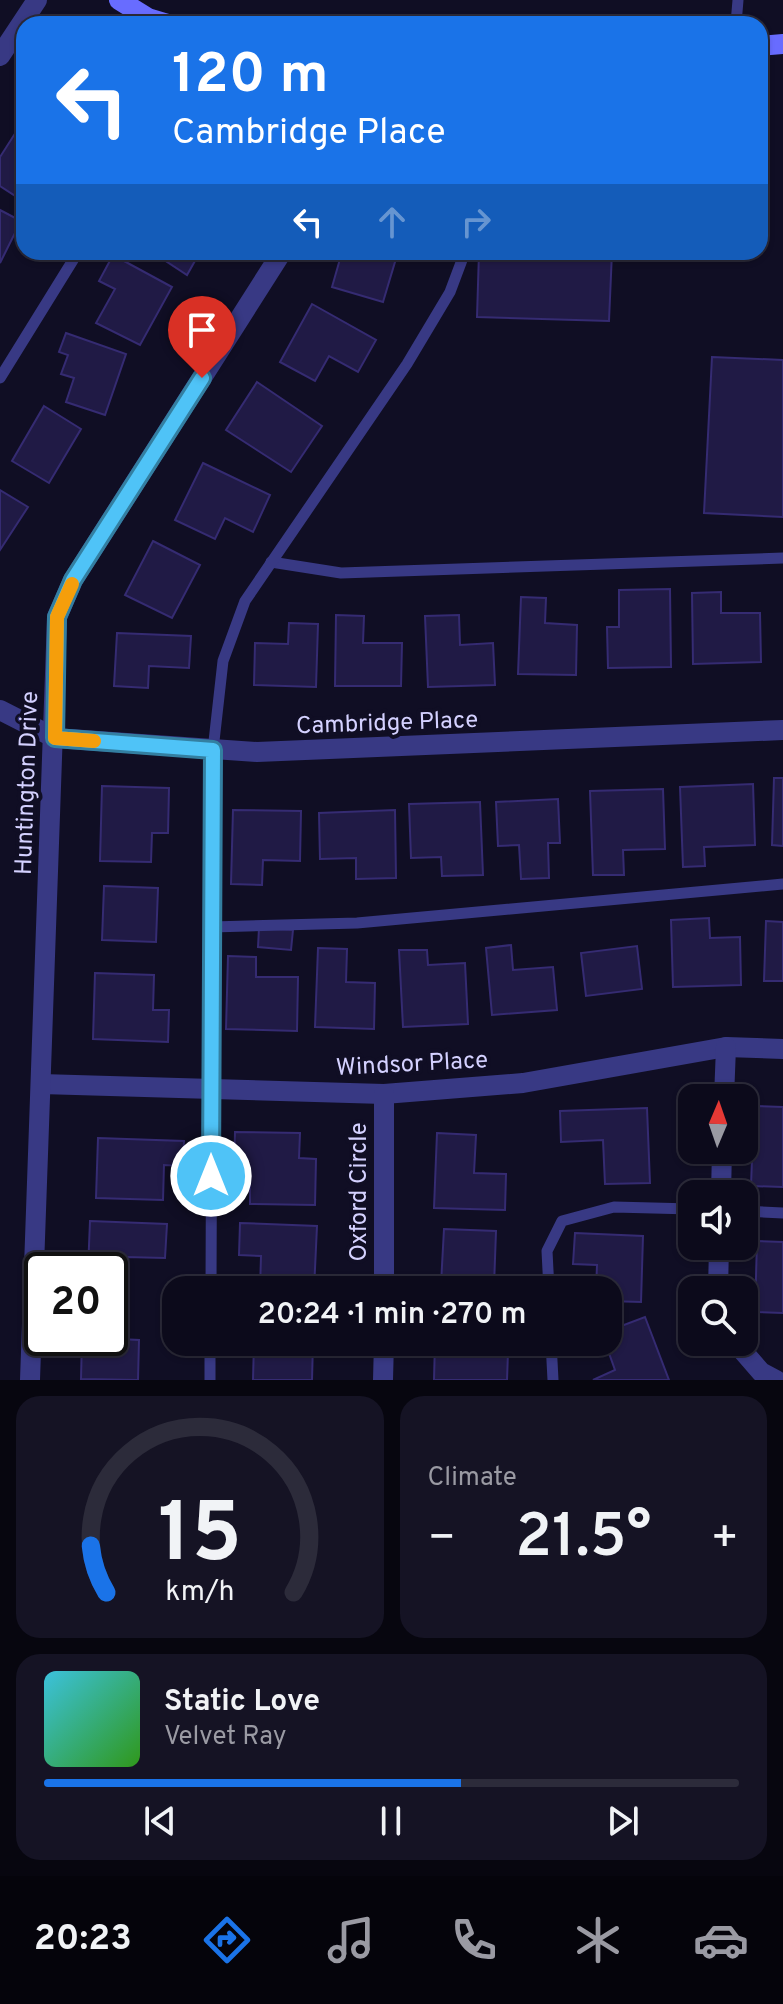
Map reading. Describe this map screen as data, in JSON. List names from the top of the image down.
{
  "streets": {
    "street": [
      "Cambridge Place",
      "Huntington Drive",
      "Windsor Place",
      "Oxford Circle"
    ]
  },
  "crossings": [
    ["Cambridge Place", "Huntington Drive"],
    ["Huntington Drive", "Windsor Place"],
    ["Windsor Place", "Oxford Circle"]
  ],
  "north": "top",
  "page": {
    "turn": ["120 m", "Cambridge Place"],
    "limit": "20",
    "trip": "20:24 · 1 min · 270 m",
    "tile": "Climate",
    "heat": ["−", "21.5°", "+"],
    "song": ["Static Love", "Velvet Ray"],
    "tabs": "20:23",
    "gauge": ["15", "km/h"]
  }
}
